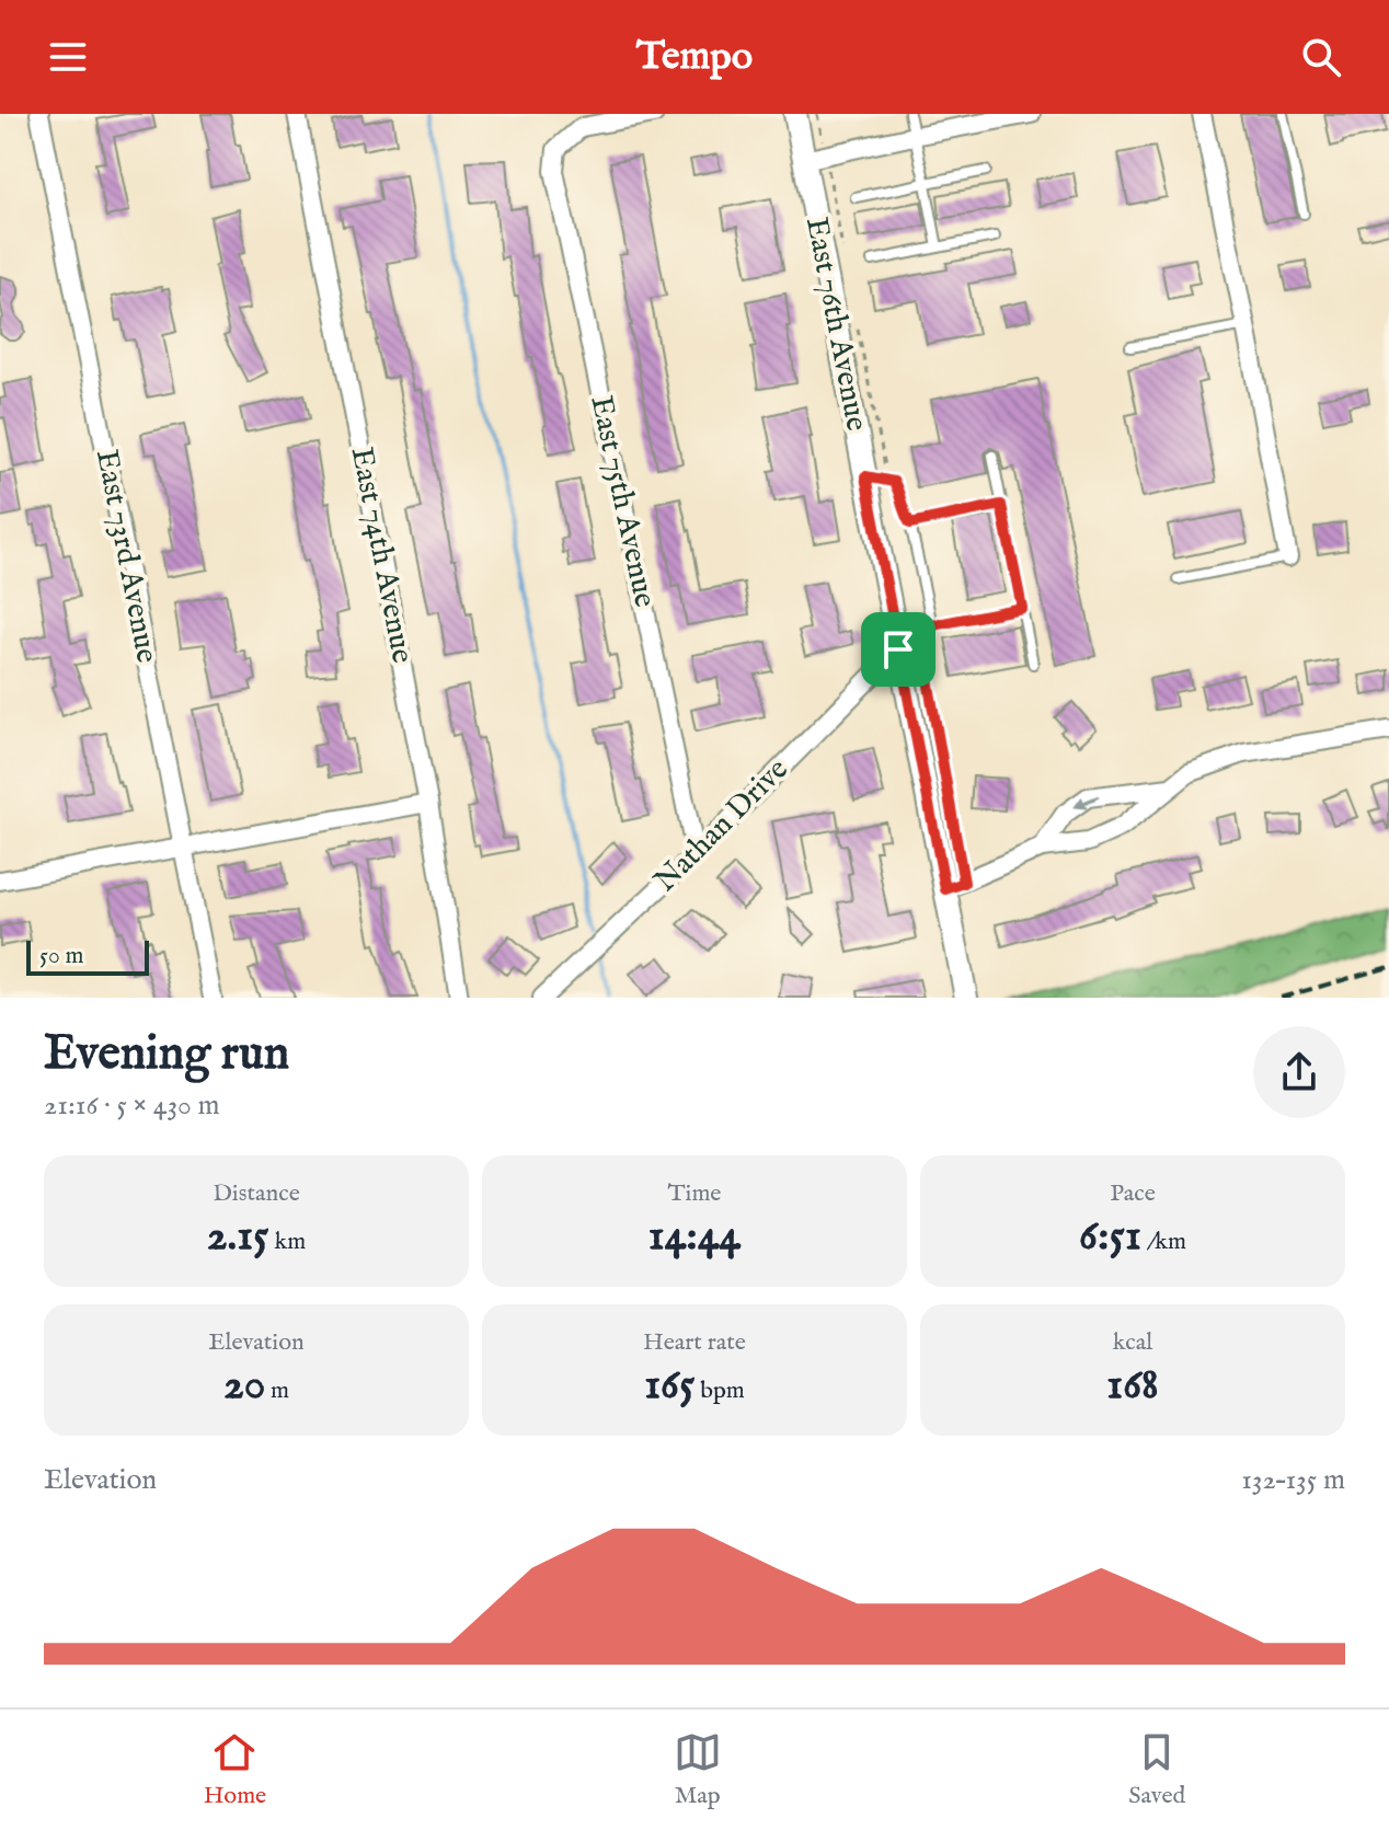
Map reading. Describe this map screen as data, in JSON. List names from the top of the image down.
{
  "streets": {
    "street": [
      "East 76th Avenue",
      "East 75th Avenue",
      "East 74th Avenue",
      "East 73rd Avenue",
      "Nathan Drive"
    ]
  },
  "crossings": [
    ["East 76th Avenue", "Nathan Drive"],
    ["East 75th Avenue", "Nathan Drive"]
  ],
  "scale_bar": "50 m",
  "page": {
    "header": "Tempo",
    "scale": "50 m",
    "heading": ["Evening run", "21:16 · 5 × 430 m"],
    "stats": [
      ["Distance", "2.15 km"],
      ["Time", "14:44"],
      ["Pace", "6:51 /km"],
      ["Elevation", "20 m"],
      ["Heart rate", "165 bpm"],
      ["kcal", "168"]
    ],
    "chart": ["Elevation", "132–135 m"],
    "tabs": ["Home", "Map", "Saved"]
  }
}
